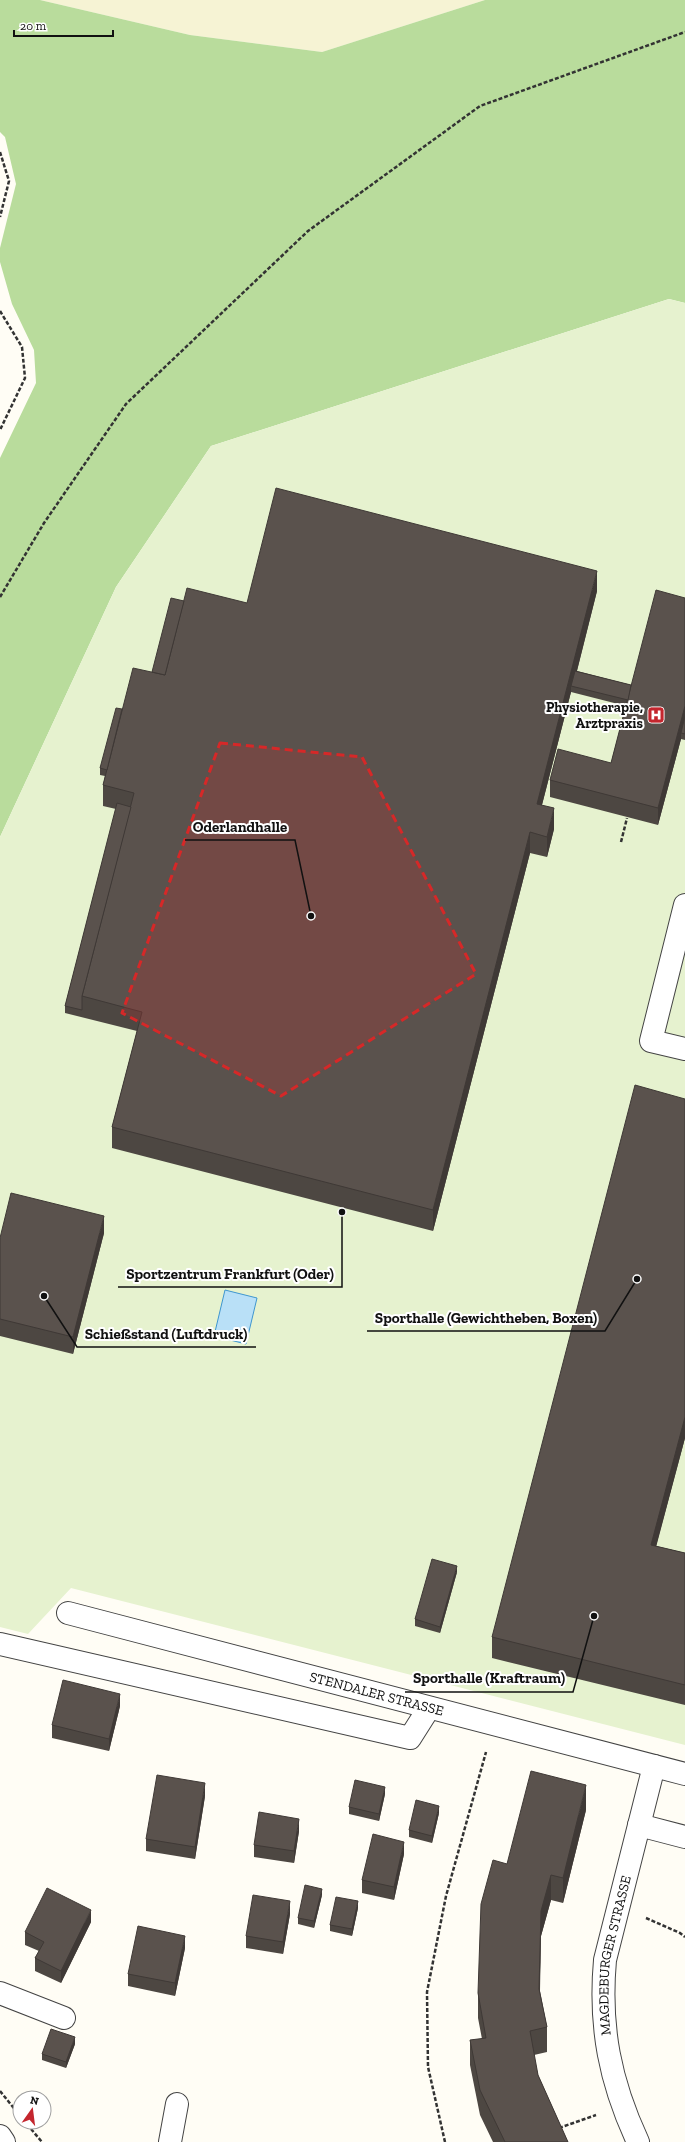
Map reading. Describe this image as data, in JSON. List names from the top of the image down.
{
  "streets": {
    "street": ["STENDALER STRASSE", "MAGDEBURGER STRASSE"]
  },
  "crossings": [
    ["STENDALER STRASSE", "MAGDEBURGER STRASSE"]
  ],
  "places": {
    "hospital": ["Physiotherapie, Arztpraxis"],
    "other": [
      "Oderlandhalle",
      "Sportzentrum Frankfurt (Oder)",
      "Sporthalle (Gewichtheben, Boxen)",
      "Schießstand (Luftdruck)",
      "Sporthalle (Kraftraum)"
    ]
  },
  "scale_bar": "20 m",
  "north": "top"
}
